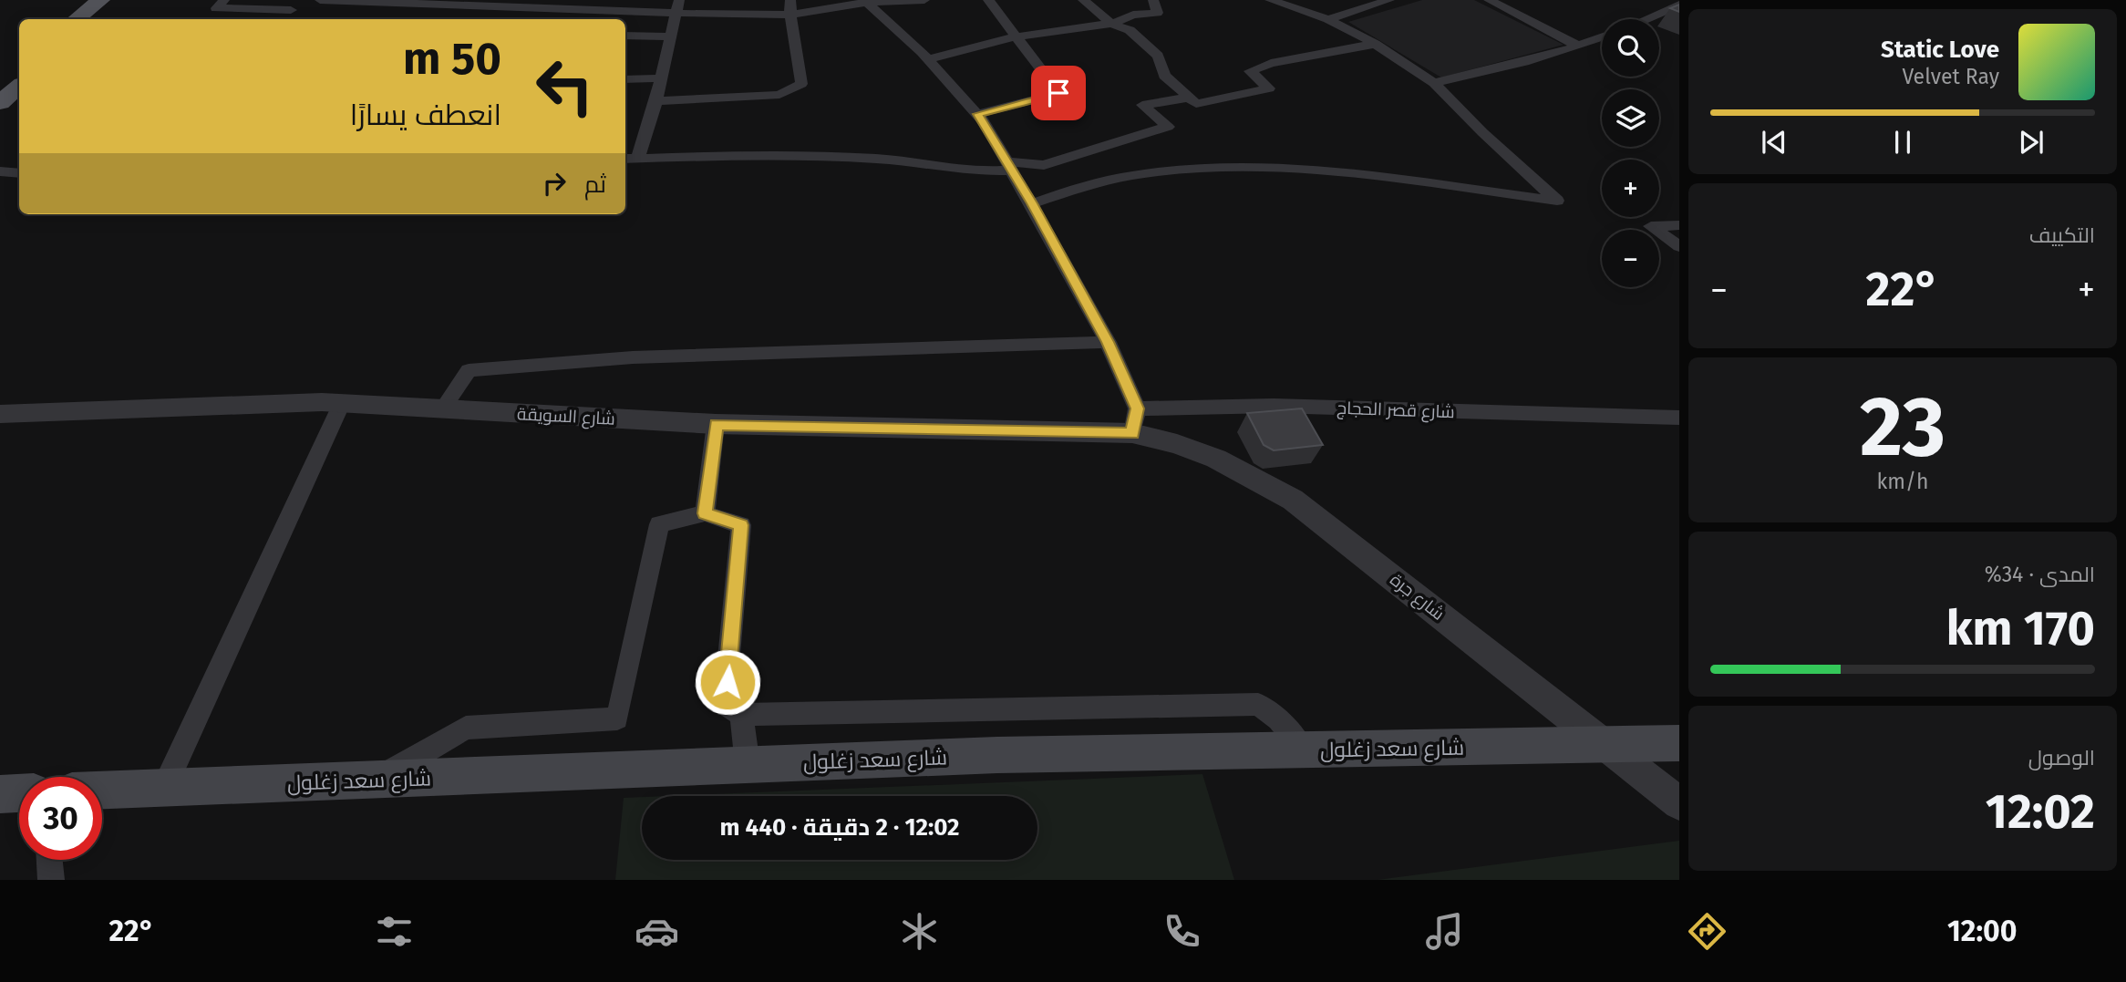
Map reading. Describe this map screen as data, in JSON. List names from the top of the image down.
{
  "streets": {
    "main road": ["شارع سعد زغلول"],
    "street": ["شارع قصر الحجاج", "شارع السويقة", "شارع جرة"]
  },
  "crossings": [
    ["شارع قصر الحجاج", "شارع السويقة"],
    ["شارع قصر الحجاج", "شارع جرة"],
    ["شارع السويقة", "شارع جرة"],
    ["شارع جرة", "شارع سعد زغلول"]
  ],
  "page": {
    "map_buttons": ["+", "−"],
    "turn": ["50 m", "انعطف يسارًا"],
    "song": ["Static Love", "Velvet Ray"],
    "then": "ثم",
    "tile": [
      "التكييف",
      ["23", "km/h"],
      ["المدى · 34%", "170 km"],
      ["الوصول", "12:02"]
    ],
    "heat": ["−", "22°", "+"],
    "limit": "30",
    "trip": "12:02 · 2 دقيقة · 440 m",
    "tabs": ["12:00", "22°"]
  }
}
